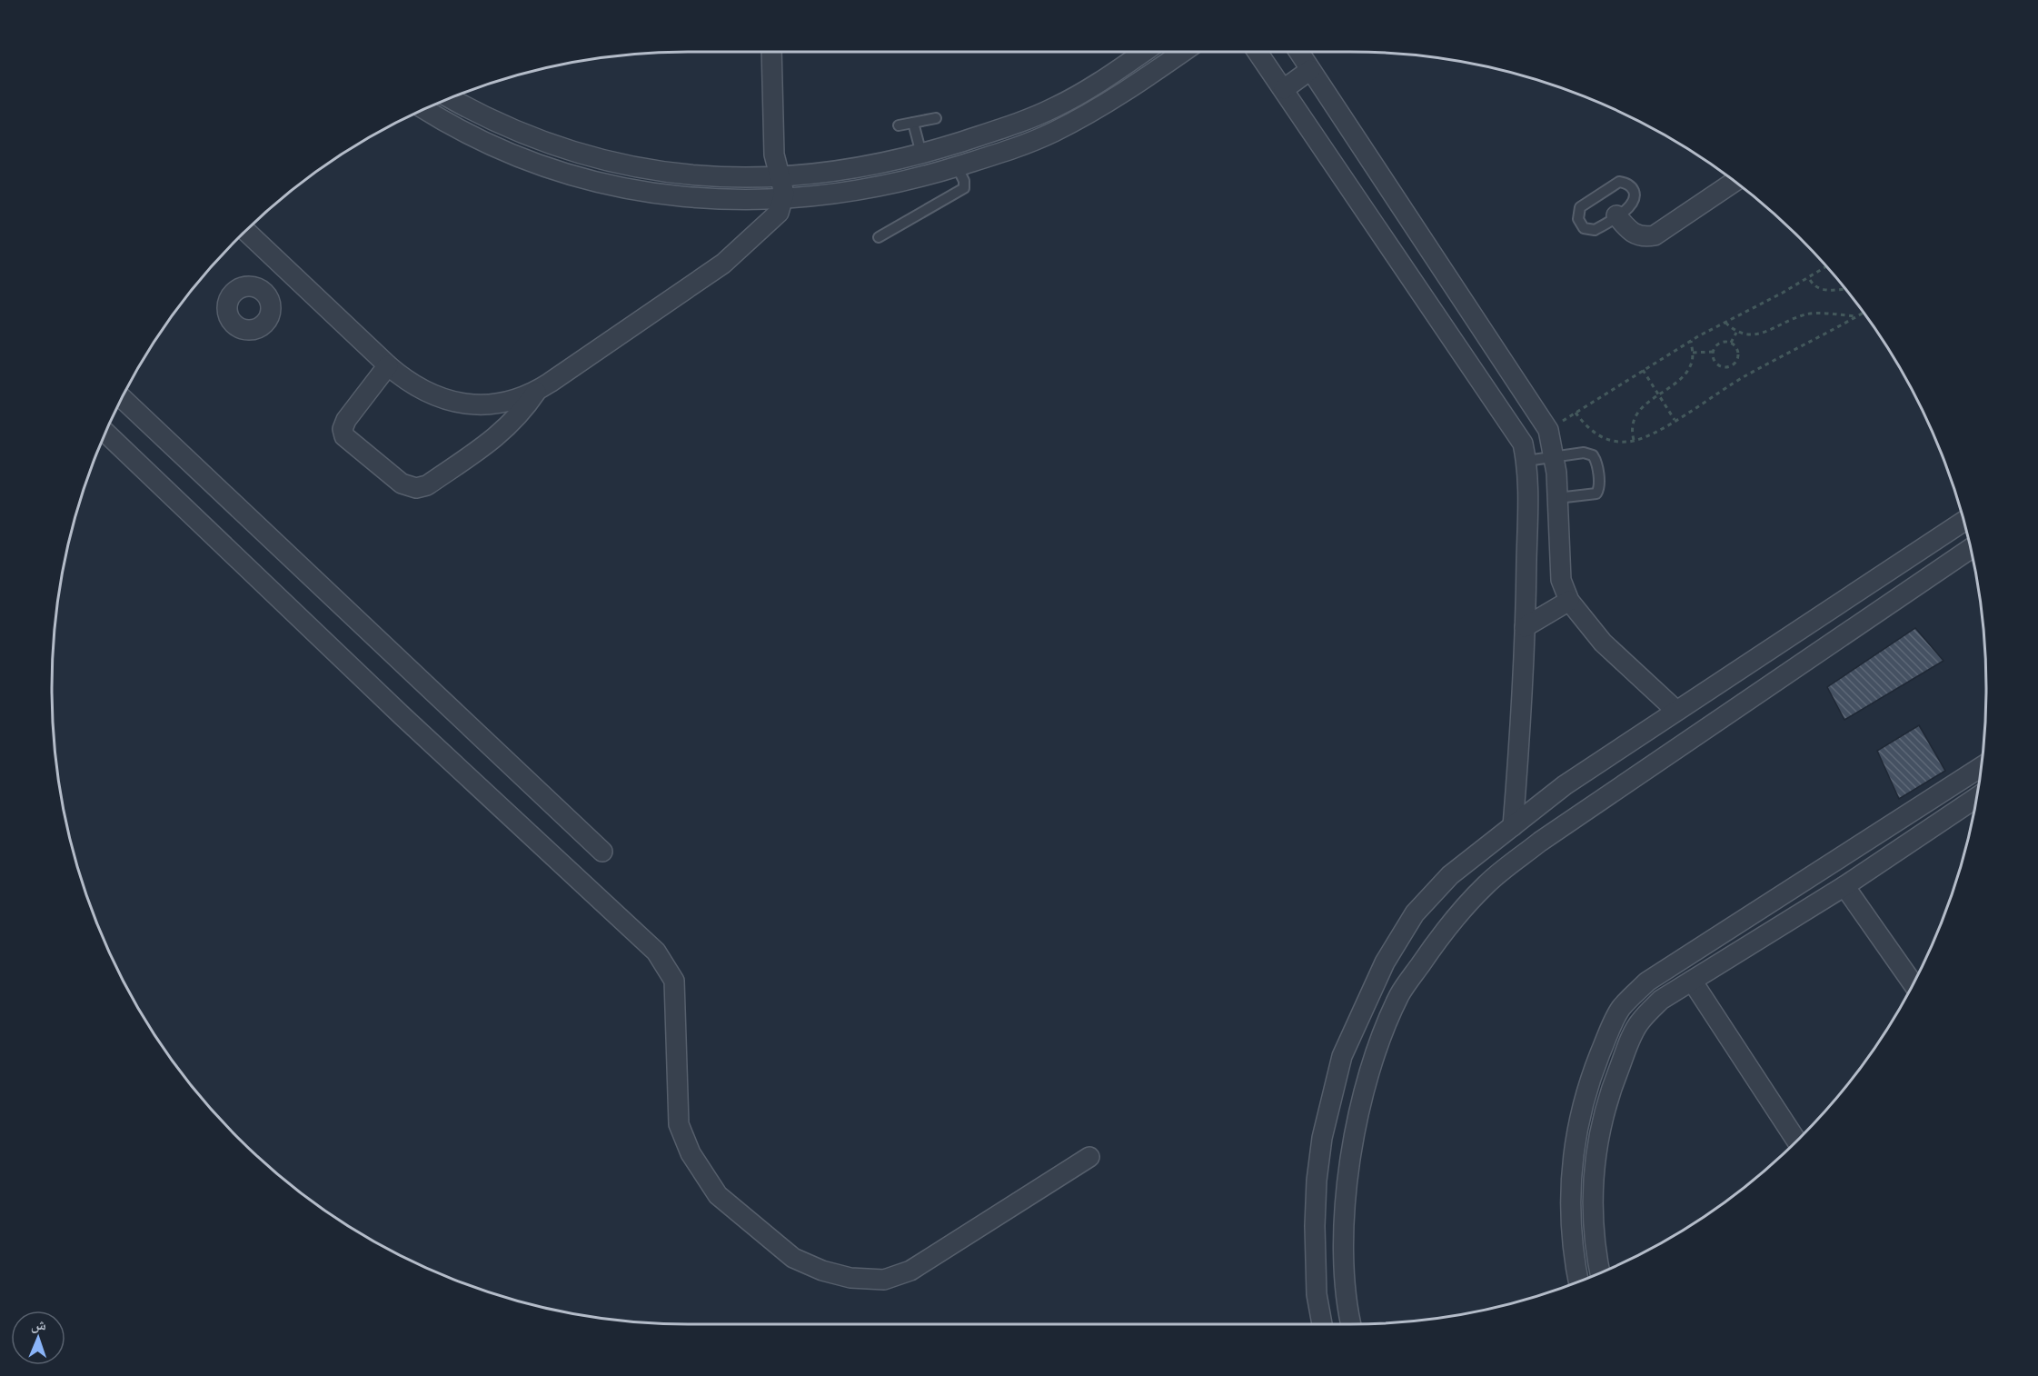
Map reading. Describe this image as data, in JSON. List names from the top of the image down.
{
  "north": "top"
}
